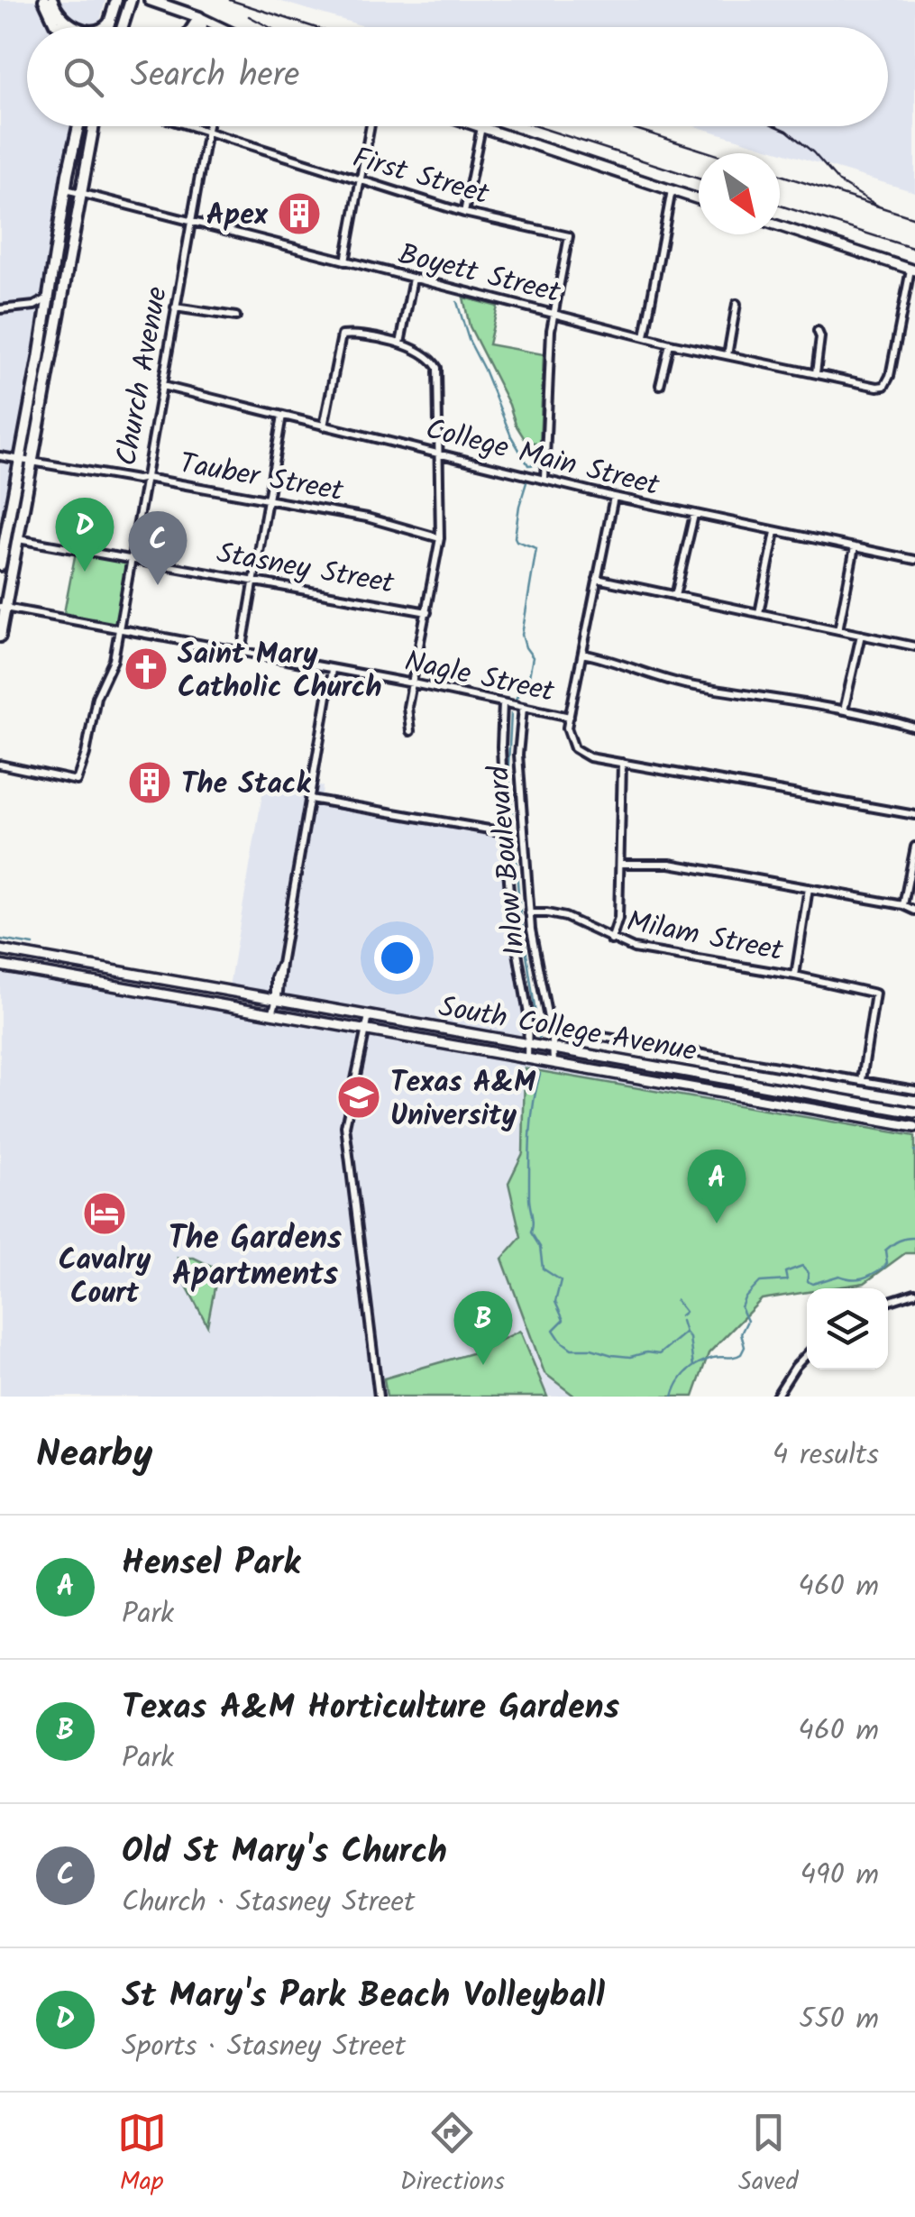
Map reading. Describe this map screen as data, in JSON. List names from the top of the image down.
{
  "streets": {
    "main road": ["South College Avenue"],
    "street": [
      "First Street",
      "Boyett Street",
      "Church Avenue",
      "College Main Street",
      "Tauber Street",
      "Stasney Street",
      "Nagle Street",
      "Inlow Boulevard",
      "Milam Street"
    ]
  },
  "crossings": [
    ["First Street", "Boyett Street"],
    ["First Street", "Church Avenue"],
    ["Boyett Street", "Church Avenue"],
    ["Church Avenue", "College Main Street"],
    ["Church Avenue", "Tauber Street"],
    ["Church Avenue", "Stasney Street"],
    ["Church Avenue", "Nagle Street"],
    ["Nagle Street", "Inlow Boulevard"],
    ["Inlow Boulevard", "Milam Street"],
    ["Inlow Boulevard", "South College Avenue"]
  ],
  "districts": ["The Gardens Apartments"],
  "places": {
    "building": ["Apex", "The Stack"],
    "church": ["Saint Mary Catholic Church"],
    "school or university": ["Texas A&M University"],
    "hotel": ["Cavalry Court"]
  },
  "north": "bottom right",
  "page": {
    "search": "Search here",
    "pins": [
      "D",
      "C",
      "A",
      "B"
    ],
    "heading": ["Nearby", "4 results"],
    "list": [
      {
        "mark": "A",
        "name": "Hensel Park",
        "note": "Park",
        "value": "460 m"
      },
      {
        "mark": "B",
        "name": "Texas A&M Horticulture Gardens",
        "note": "Park",
        "value": "460 m"
      },
      {
        "mark": "C",
        "name": "Old St Mary's Church",
        "note": "Church · Stasney Street",
        "value": "490 m"
      },
      {
        "mark": "D",
        "name": "St Mary's Park Beach Volleyball",
        "note": "Sports · Stasney Street",
        "value": "550 m"
      }
    ],
    "nav": ["Map", "Directions", "Saved"]
  }
}
